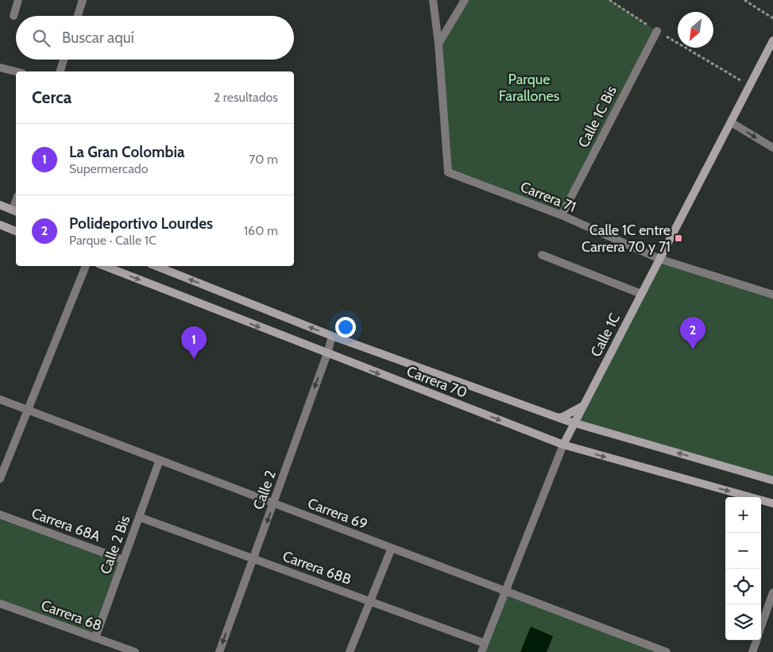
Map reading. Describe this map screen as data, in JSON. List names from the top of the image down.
{
  "streets": {
    "street": [
      "Calle 1C Bis",
      "Carrera 71",
      "Calle 1C",
      "Carrera 70",
      "Calle 2",
      "Carrera 69",
      "Carrera 68A",
      "Calle 2 Bis",
      "Carrera 68B",
      "Carrera 68"
    ]
  },
  "crossings": [
    ["Calle 1C Bis", "Carrera 71"],
    ["Carrera 71", "Calle 1C"],
    ["Calle 1C", "Carrera 70"],
    ["Calle 1C", "Carrera 69"],
    ["Calle 1C", "Carrera 68B"],
    ["Carrera 70", "Calle 2"],
    ["Calle 2", "Carrera 69"],
    ["Calle 2", "Carrera 68B"],
    ["Carrera 69", "Calle 2 Bis"],
    ["Carrera 68A", "Calle 2 Bis"],
    ["Calle 2 Bis", "Carrera 68B"],
    ["Calle 2 Bis", "Carrera 68"]
  ],
  "one_way": ["Calle 2"],
  "parks": ["Parque Farallones"],
  "places": {
    "transit": ["Calle 1C entre Carrera 70 y 71"]
  },
  "north": "bottom left",
  "page": {
    "search": "Buscar aquí",
    "heading": ["Cerca", "2 resultados"],
    "list": [
      {
        "mark": "1",
        "name": "La Gran Colombia",
        "note": "Supermercado",
        "value": "70 m"
      },
      {
        "mark": "2",
        "name": "Polideportivo Lourdes",
        "note": "Parque · Calle 1C",
        "value": "160 m"
      }
    ],
    "pins": ["2", "1"],
    "map_buttons": ["+", "−"]
  }
}
